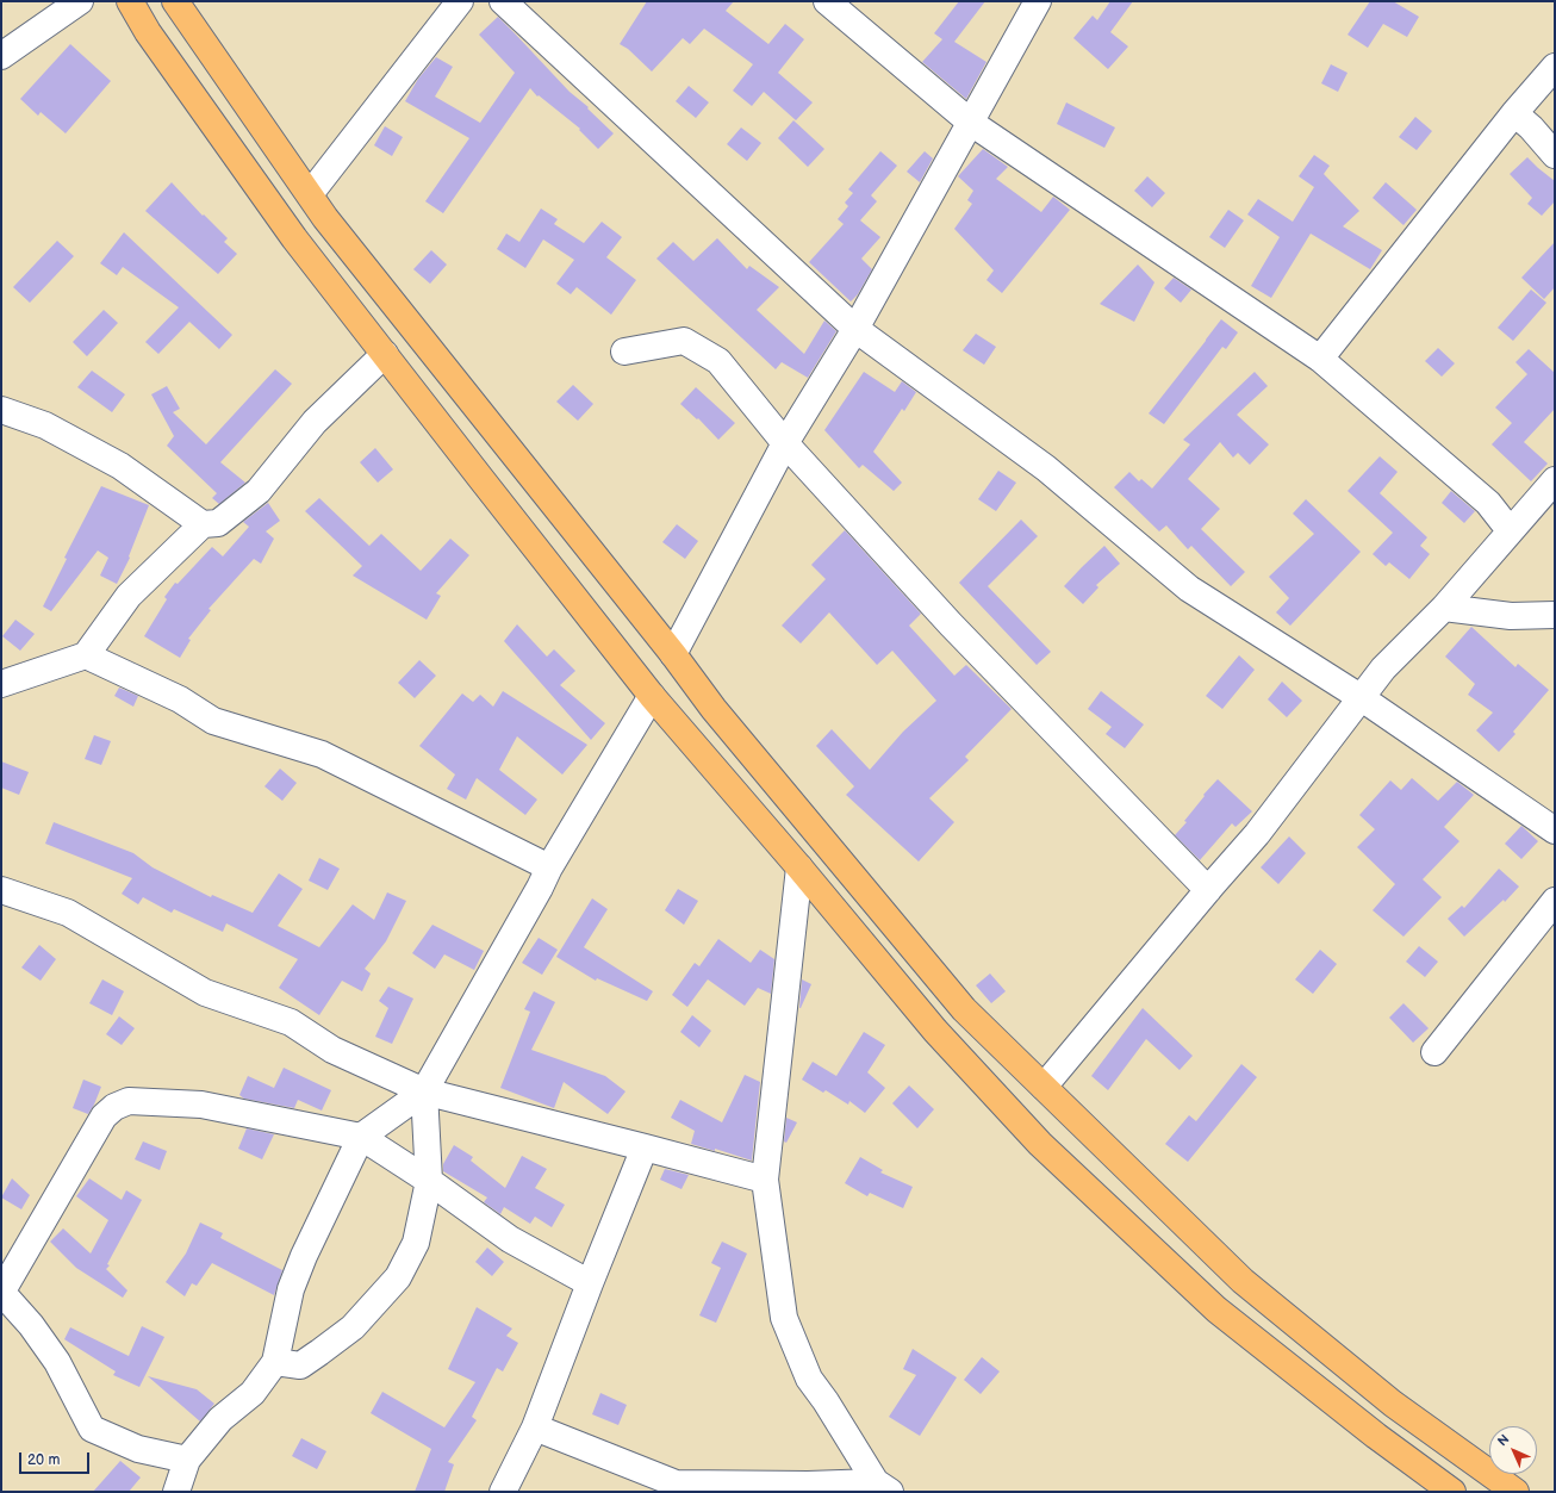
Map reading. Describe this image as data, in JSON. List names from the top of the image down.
{
  "scale_bar": "20 m",
  "north": "top left"
}
